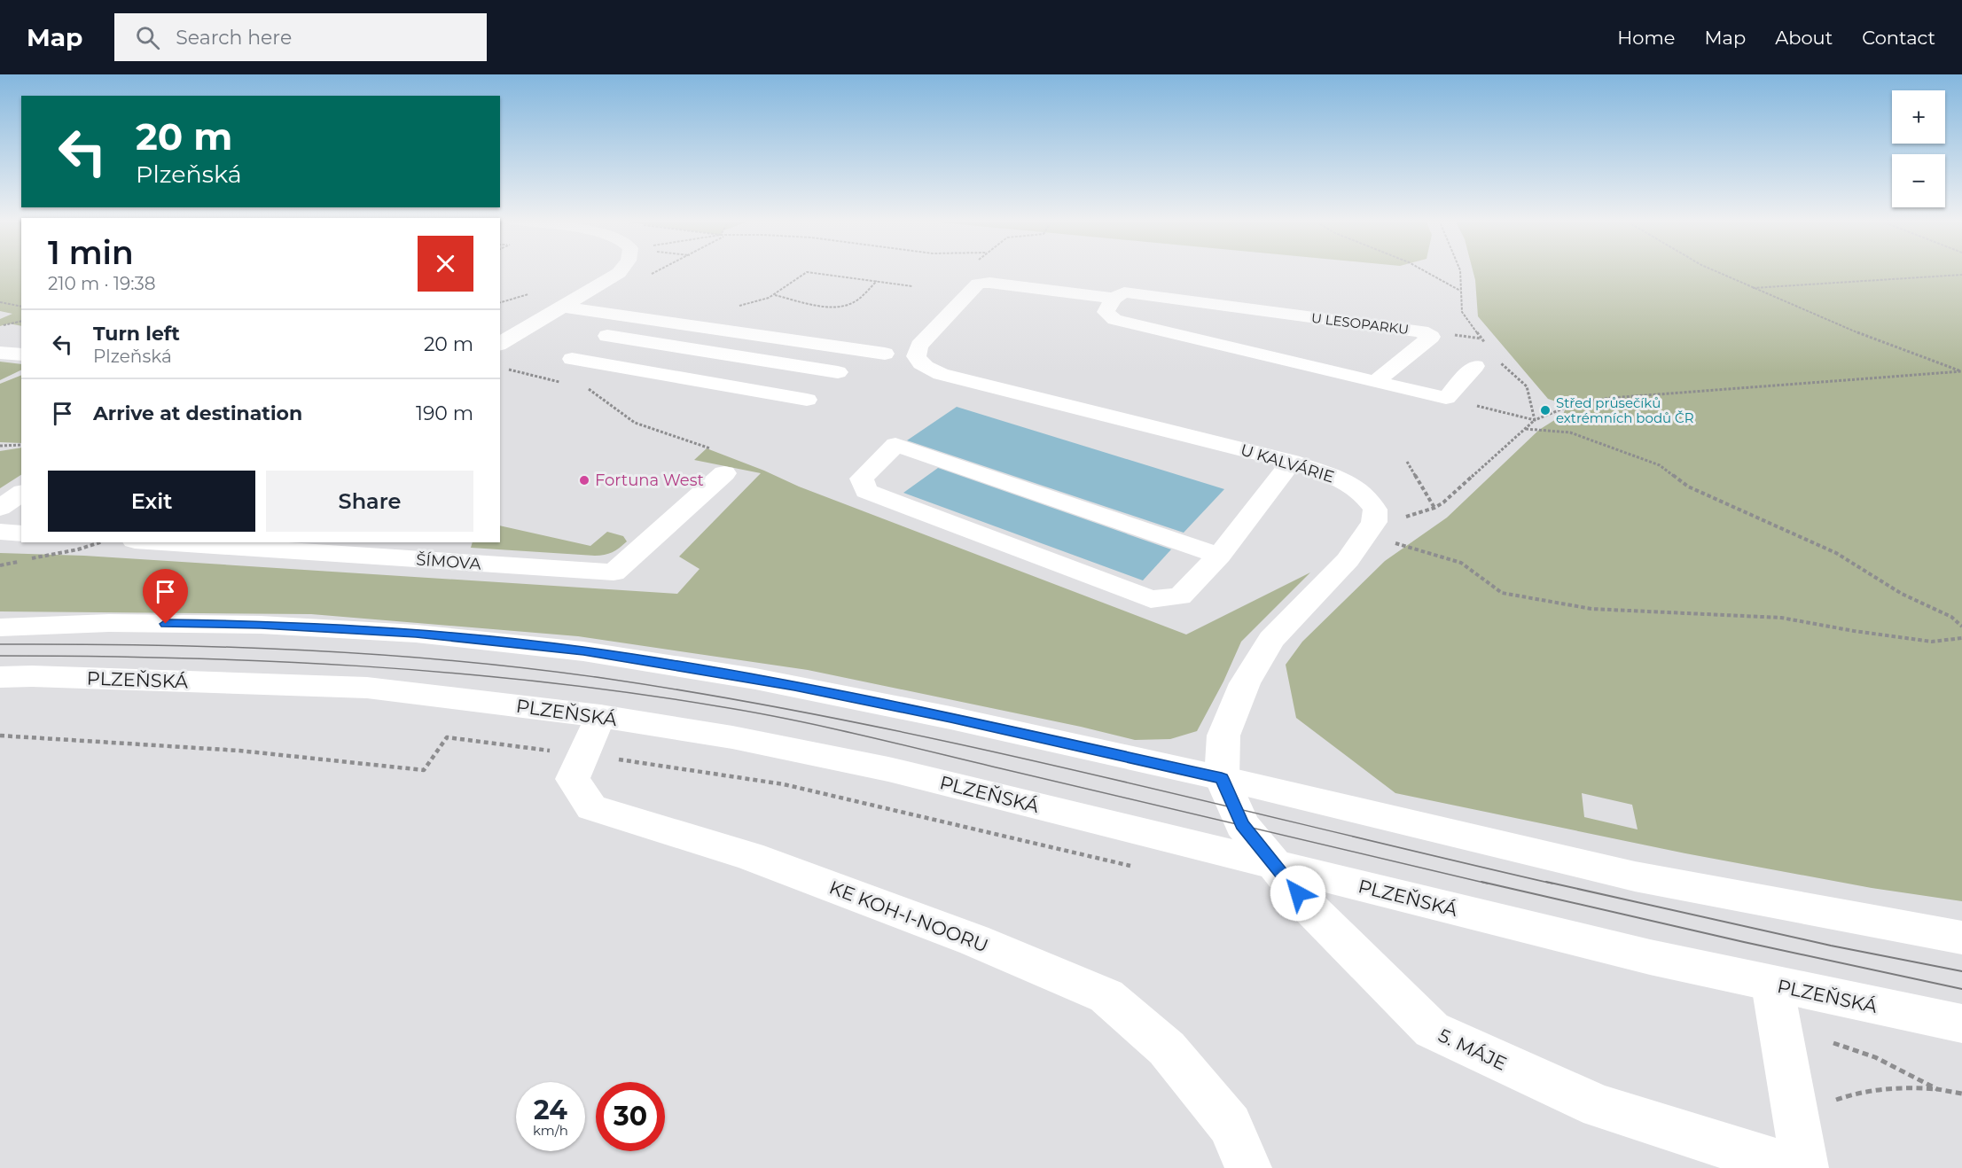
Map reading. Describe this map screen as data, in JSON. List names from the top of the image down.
{
  "streets": {
    "street": [
      "U LESOPARKU",
      "U KALVÁRIE",
      "ŠÍMOVA",
      "PLZEŇSKÁ",
      "KE KOH-I-NOORU",
      "5. MÁJE"
    ]
  },
  "crossings": [
    ["U LESOPARKU", "U KALVÁRIE"],
    ["U KALVÁRIE", "5. MÁJE"],
    ["PLZEŇSKÁ", "KE KOH-I-NOORU"],
    ["PLZEŇSKÁ", "5. MÁJE"]
  ],
  "places": ["Střed průsečíků extrémních bodů ČR", "Fortuna West"],
  "page": {
    "header": "Map",
    "search": "Search here",
    "nav": [
      "Home",
      "Map",
      "About",
      "Contact"
    ],
    "map_buttons": ["+", "−"],
    "turn": ["20 m", "Plzeňská"],
    "heading": ["1 min", "210 m · 19:38"],
    "list": [
      {
        "name": "Turn left",
        "note": "Plzeňská",
        "value": "20 m"
      },
      {
        "name": "Arrive at destination",
        "value": "190 m"
      }
    ],
    "buttons": ["Exit", "Share"],
    "speed": "24 km/h",
    "limit": "30"
  }
}
